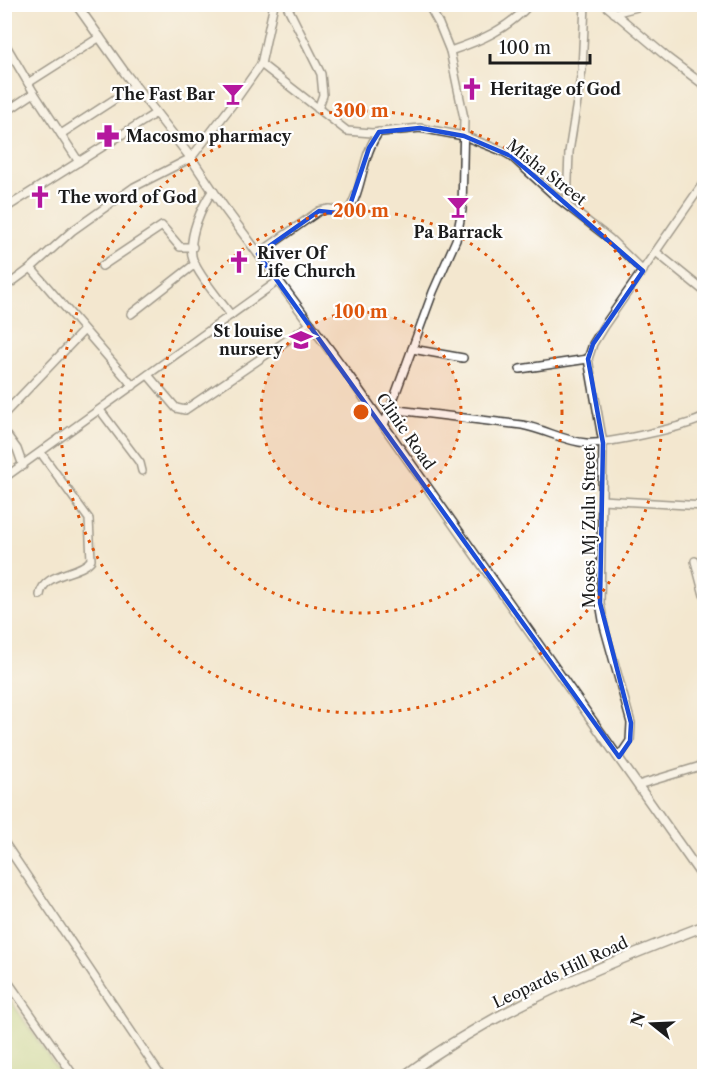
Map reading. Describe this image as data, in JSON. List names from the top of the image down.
{
  "streets": {
    "main road": ["Leopards Hill Road"],
    "street": ["Misha Street", "Clinic Road", "Moses Mj Zulu Street"]
  },
  "crossings": [
    ["Clinic Road", "Moses Mj Zulu Street"]
  ],
  "places": {
    "church": ["Heritage of God", "The word of God", "River Of Life Church"],
    "bar": ["The Fast Bar", "Pa Barrack"],
    "pharmacy": ["Macosmo pharmacy"],
    "school or university": ["St louise nursery"]
  },
  "scale_bar": "100 m",
  "north": "left",
  "rings": ["300 m", "200 m", "100 m"]
}
